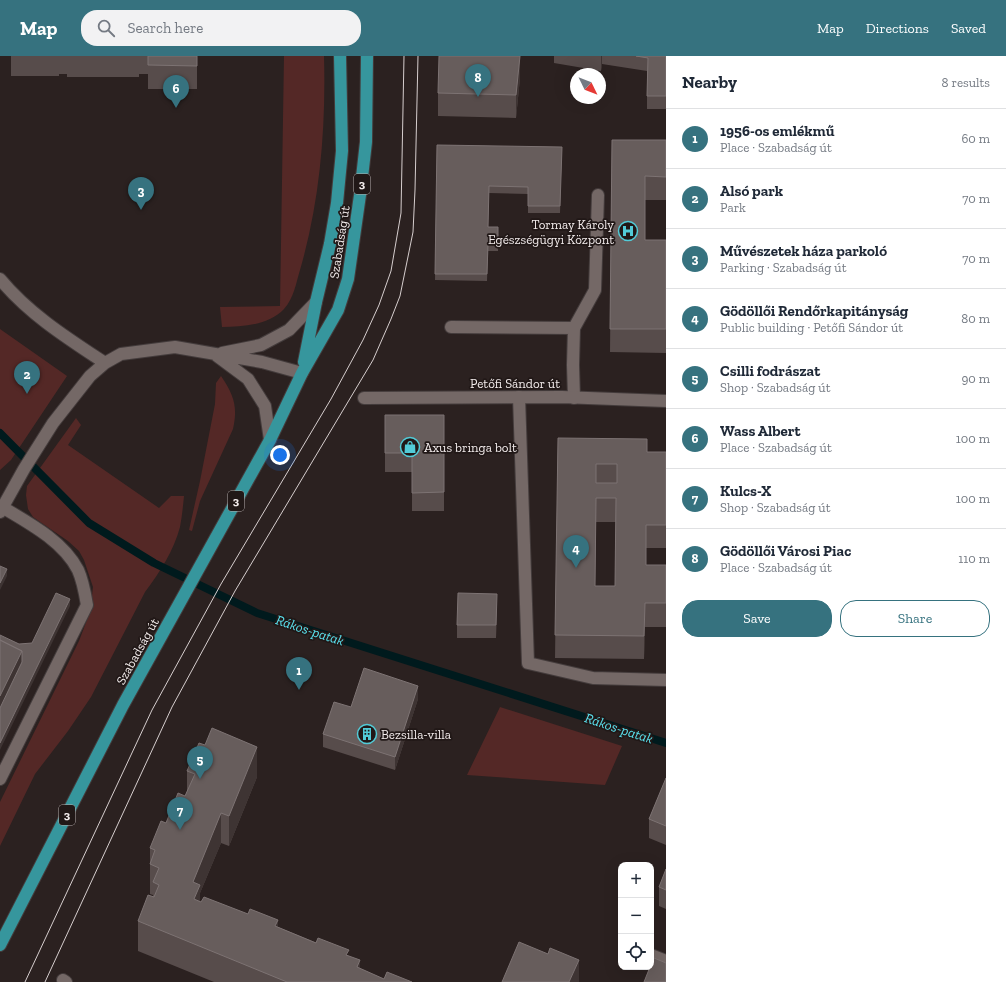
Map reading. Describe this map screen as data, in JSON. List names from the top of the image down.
{
  "streets": {
    "main road": ["3", "Szabadság út"],
    "street": ["Petőfi Sándor út"]
  },
  "water": ["Rákos-patak"],
  "places": {
    "hospital": ["Tormay Károly Egészségügyi Központ"],
    "shop": ["Axus bringa bolt"],
    "building": ["Bezsilla-villa"]
  },
  "north": "bottom right",
  "page": {
    "header": "Map",
    "search": "Search here",
    "nav": ["Map", "Directions", "Saved"],
    "heading": ["Nearby", "8 results"],
    "pins": [
      "8",
      "6",
      "3",
      "2",
      "4",
      "1",
      "5",
      "7"
    ],
    "list": [
      {
        "mark": "1",
        "name": "1956-os emlékmű",
        "note": "Place · Szabadság út",
        "value": "60 m"
      },
      {
        "mark": "2",
        "name": "Alsó park",
        "note": "Park",
        "value": "70 m"
      },
      {
        "mark": "3",
        "name": "Művészetek háza parkoló",
        "note": "Parking · Szabadság út",
        "value": "70 m"
      },
      {
        "mark": "4",
        "name": "Gödöllői Rendőrkapitányság",
        "note": "Public building · Petőfi Sándor út",
        "value": "80 m"
      },
      {
        "mark": "5",
        "name": "Csilli fodrászat",
        "note": "Shop · Szabadság út",
        "value": "90 m"
      },
      {
        "mark": "6",
        "name": "Wass Albert",
        "note": "Place · Szabadság út",
        "value": "100 m"
      },
      {
        "mark": "7",
        "name": "Kulcs-X",
        "note": "Shop · Szabadság út",
        "value": "100 m"
      },
      {
        "mark": "8",
        "name": "Gödöllői Városi Piac",
        "note": "Place · Szabadság út",
        "value": "110 m"
      }
    ],
    "buttons": ["Save", "Share"],
    "map_buttons": ["+", "−"]
  }
}
